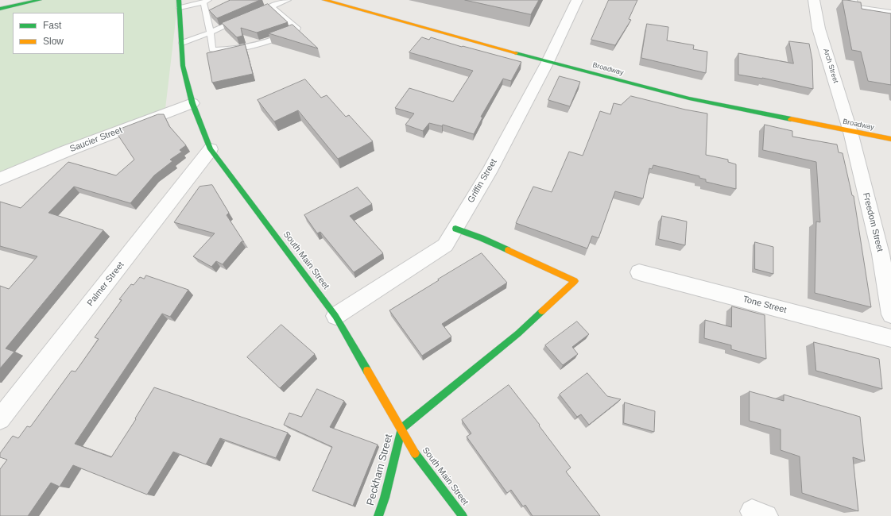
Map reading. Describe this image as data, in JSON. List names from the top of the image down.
{
  "streets": {
    "main road": ["Broadway", "South Main Street", "Peckham Street"],
    "street": [
      "Arch Street",
      "Saucier Street",
      "Griffin Street",
      "Freedom Street",
      "Palmer Street",
      "Tone Street"
    ]
  },
  "crossings": [
    ["Arch Street", "Broadway"],
    ["Arch Street", "Freedom Street"],
    ["Broadway", "Griffin Street"],
    ["Broadway", "Freedom Street"],
    ["Saucier Street", "South Main Street"],
    ["Griffin Street", "South Main Street"],
    ["South Main Street", "Palmer Street"],
    ["South Main Street", "Peckham Street"]
  ],
  "legend": ["Fast", "Slow"]
}
